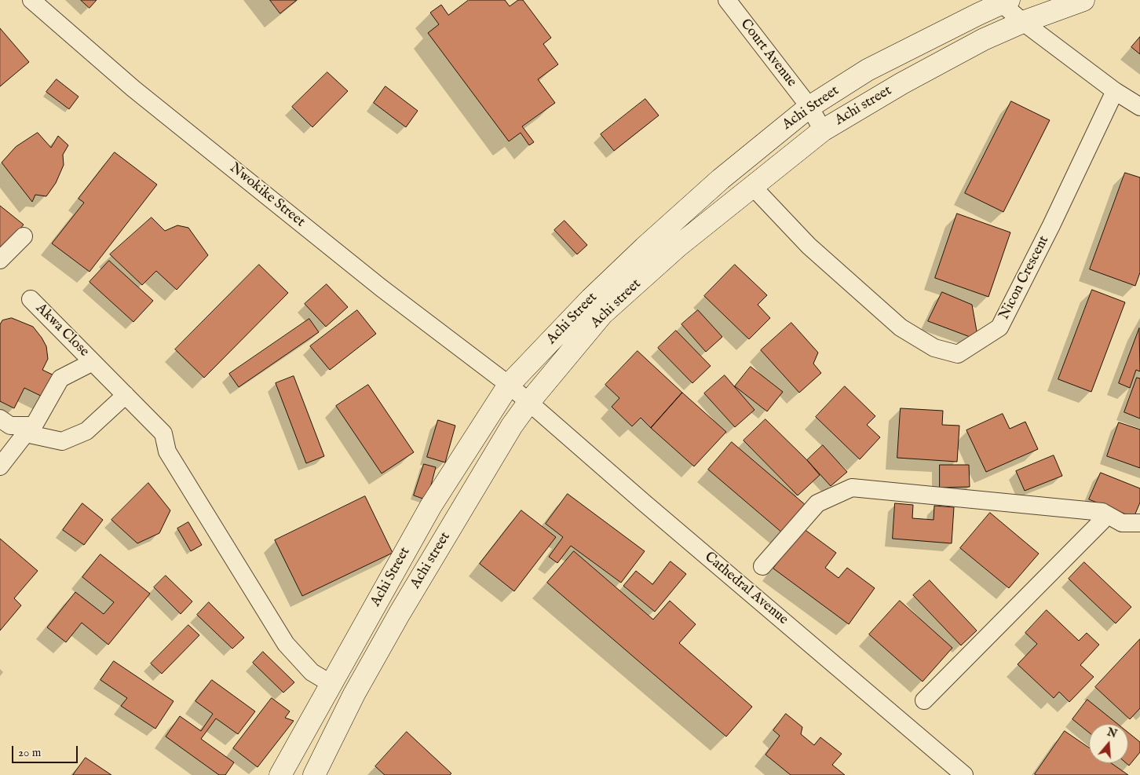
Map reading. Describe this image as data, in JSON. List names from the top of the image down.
{
  "streets": {
    "street": [
      "Court Avenue",
      "Achi street",
      "Achi Street",
      "Nwokike Street",
      "Nicon Crescent",
      "Akwa Close",
      "Cathedral Avenue"
    ]
  },
  "crossings": [
    ["Court Avenue", "Achi street"],
    ["Court Avenue", "Achi Street"],
    ["Achi street", "Nwokike Street"],
    ["Achi street", "Nicon Crescent"],
    ["Achi street", "Cathedral Avenue"],
    ["Achi Street", "Nwokike Street"],
    ["Achi Street", "Akwa Close"],
    ["Nwokike Street", "Cathedral Avenue"]
  ],
  "scale_bar": "20 m",
  "north": "top"
}
